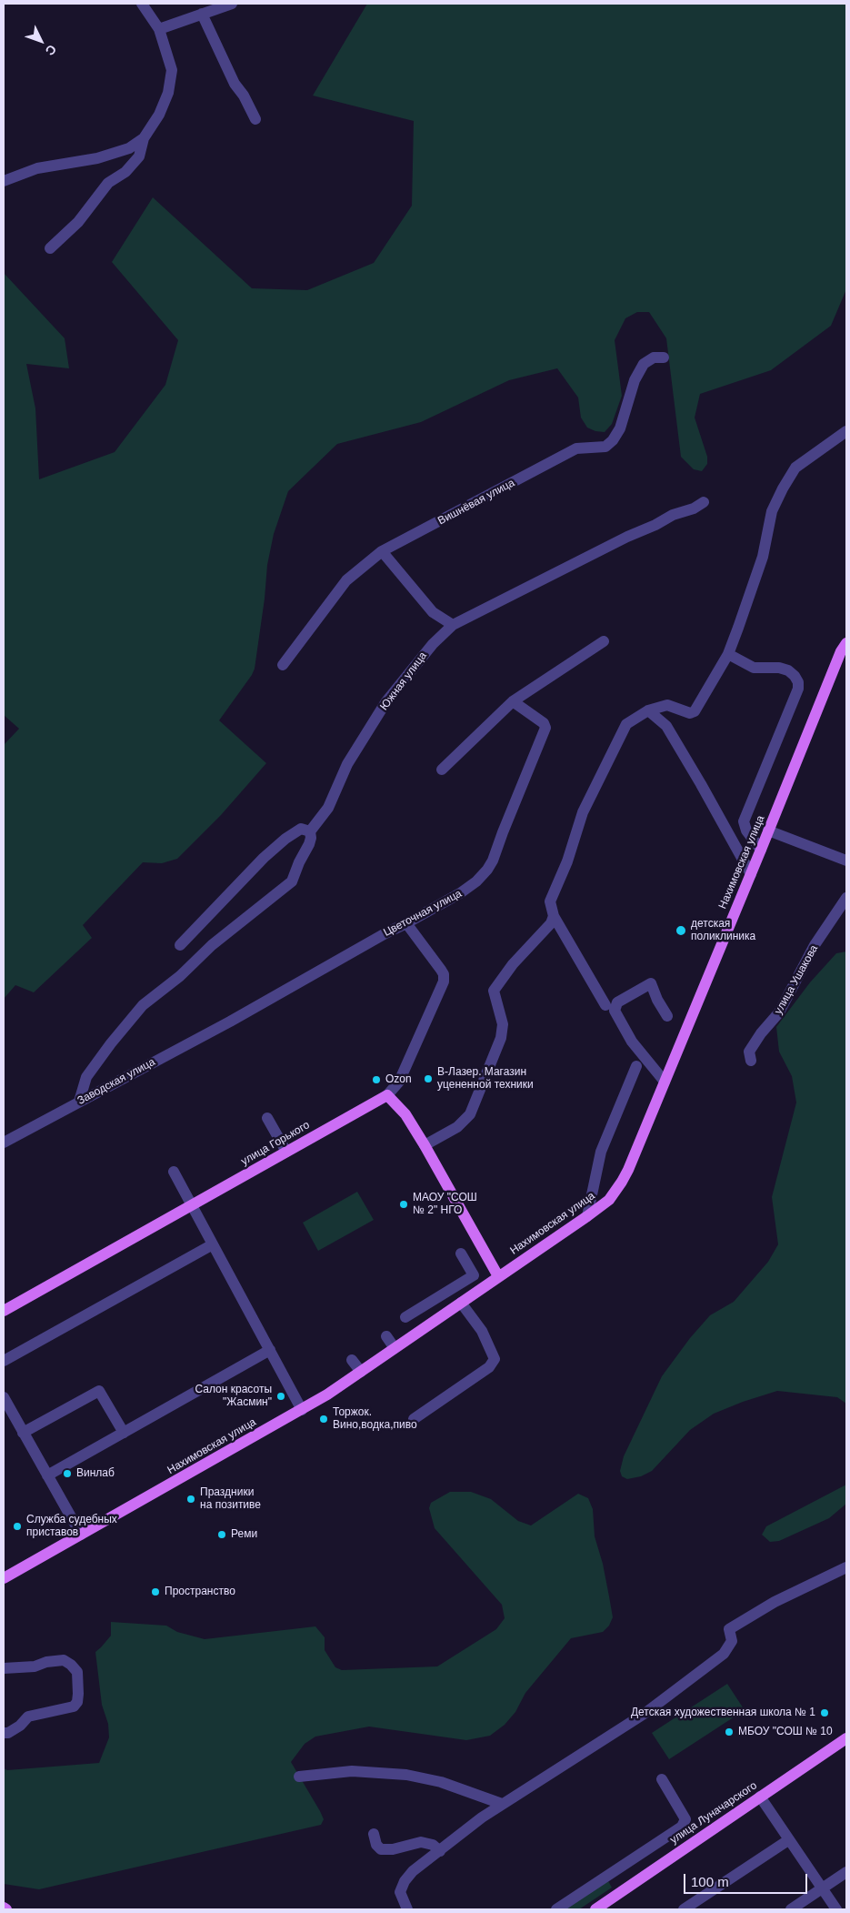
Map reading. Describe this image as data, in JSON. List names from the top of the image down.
{
  "streets": {
    "main road": ["Нахимовская улица", "улица Горького", "улица Луначарского"],
    "street": [
      "Вишнёвая улица",
      "Южная улица",
      "Цветочная улица",
      "улица Ушакова",
      "Заводская улица"
    ]
  },
  "crossings": [
    ["Цветочная улица", "Заводская улица"],
    ["Цветочная улица", "улица Горького"]
  ],
  "places": [
    "детская поликлиника",
    "В-Лазер. Магазин уцененной техники",
    "Ozon",
    "МАОУ \"СОШ № 2\" НГО",
    "Салон красоты \"Жасмин\"",
    "Торжок. Вино,водка,пиво",
    "Винлаб",
    "Праздники на позитиве",
    "Служба судебных приставов",
    "Реми",
    "Пространство",
    "Детская художественная школа № 1",
    "МБОУ \"СОШ № 10"
  ],
  "scale_bar": "100 m",
  "north": "bottom right"
}
